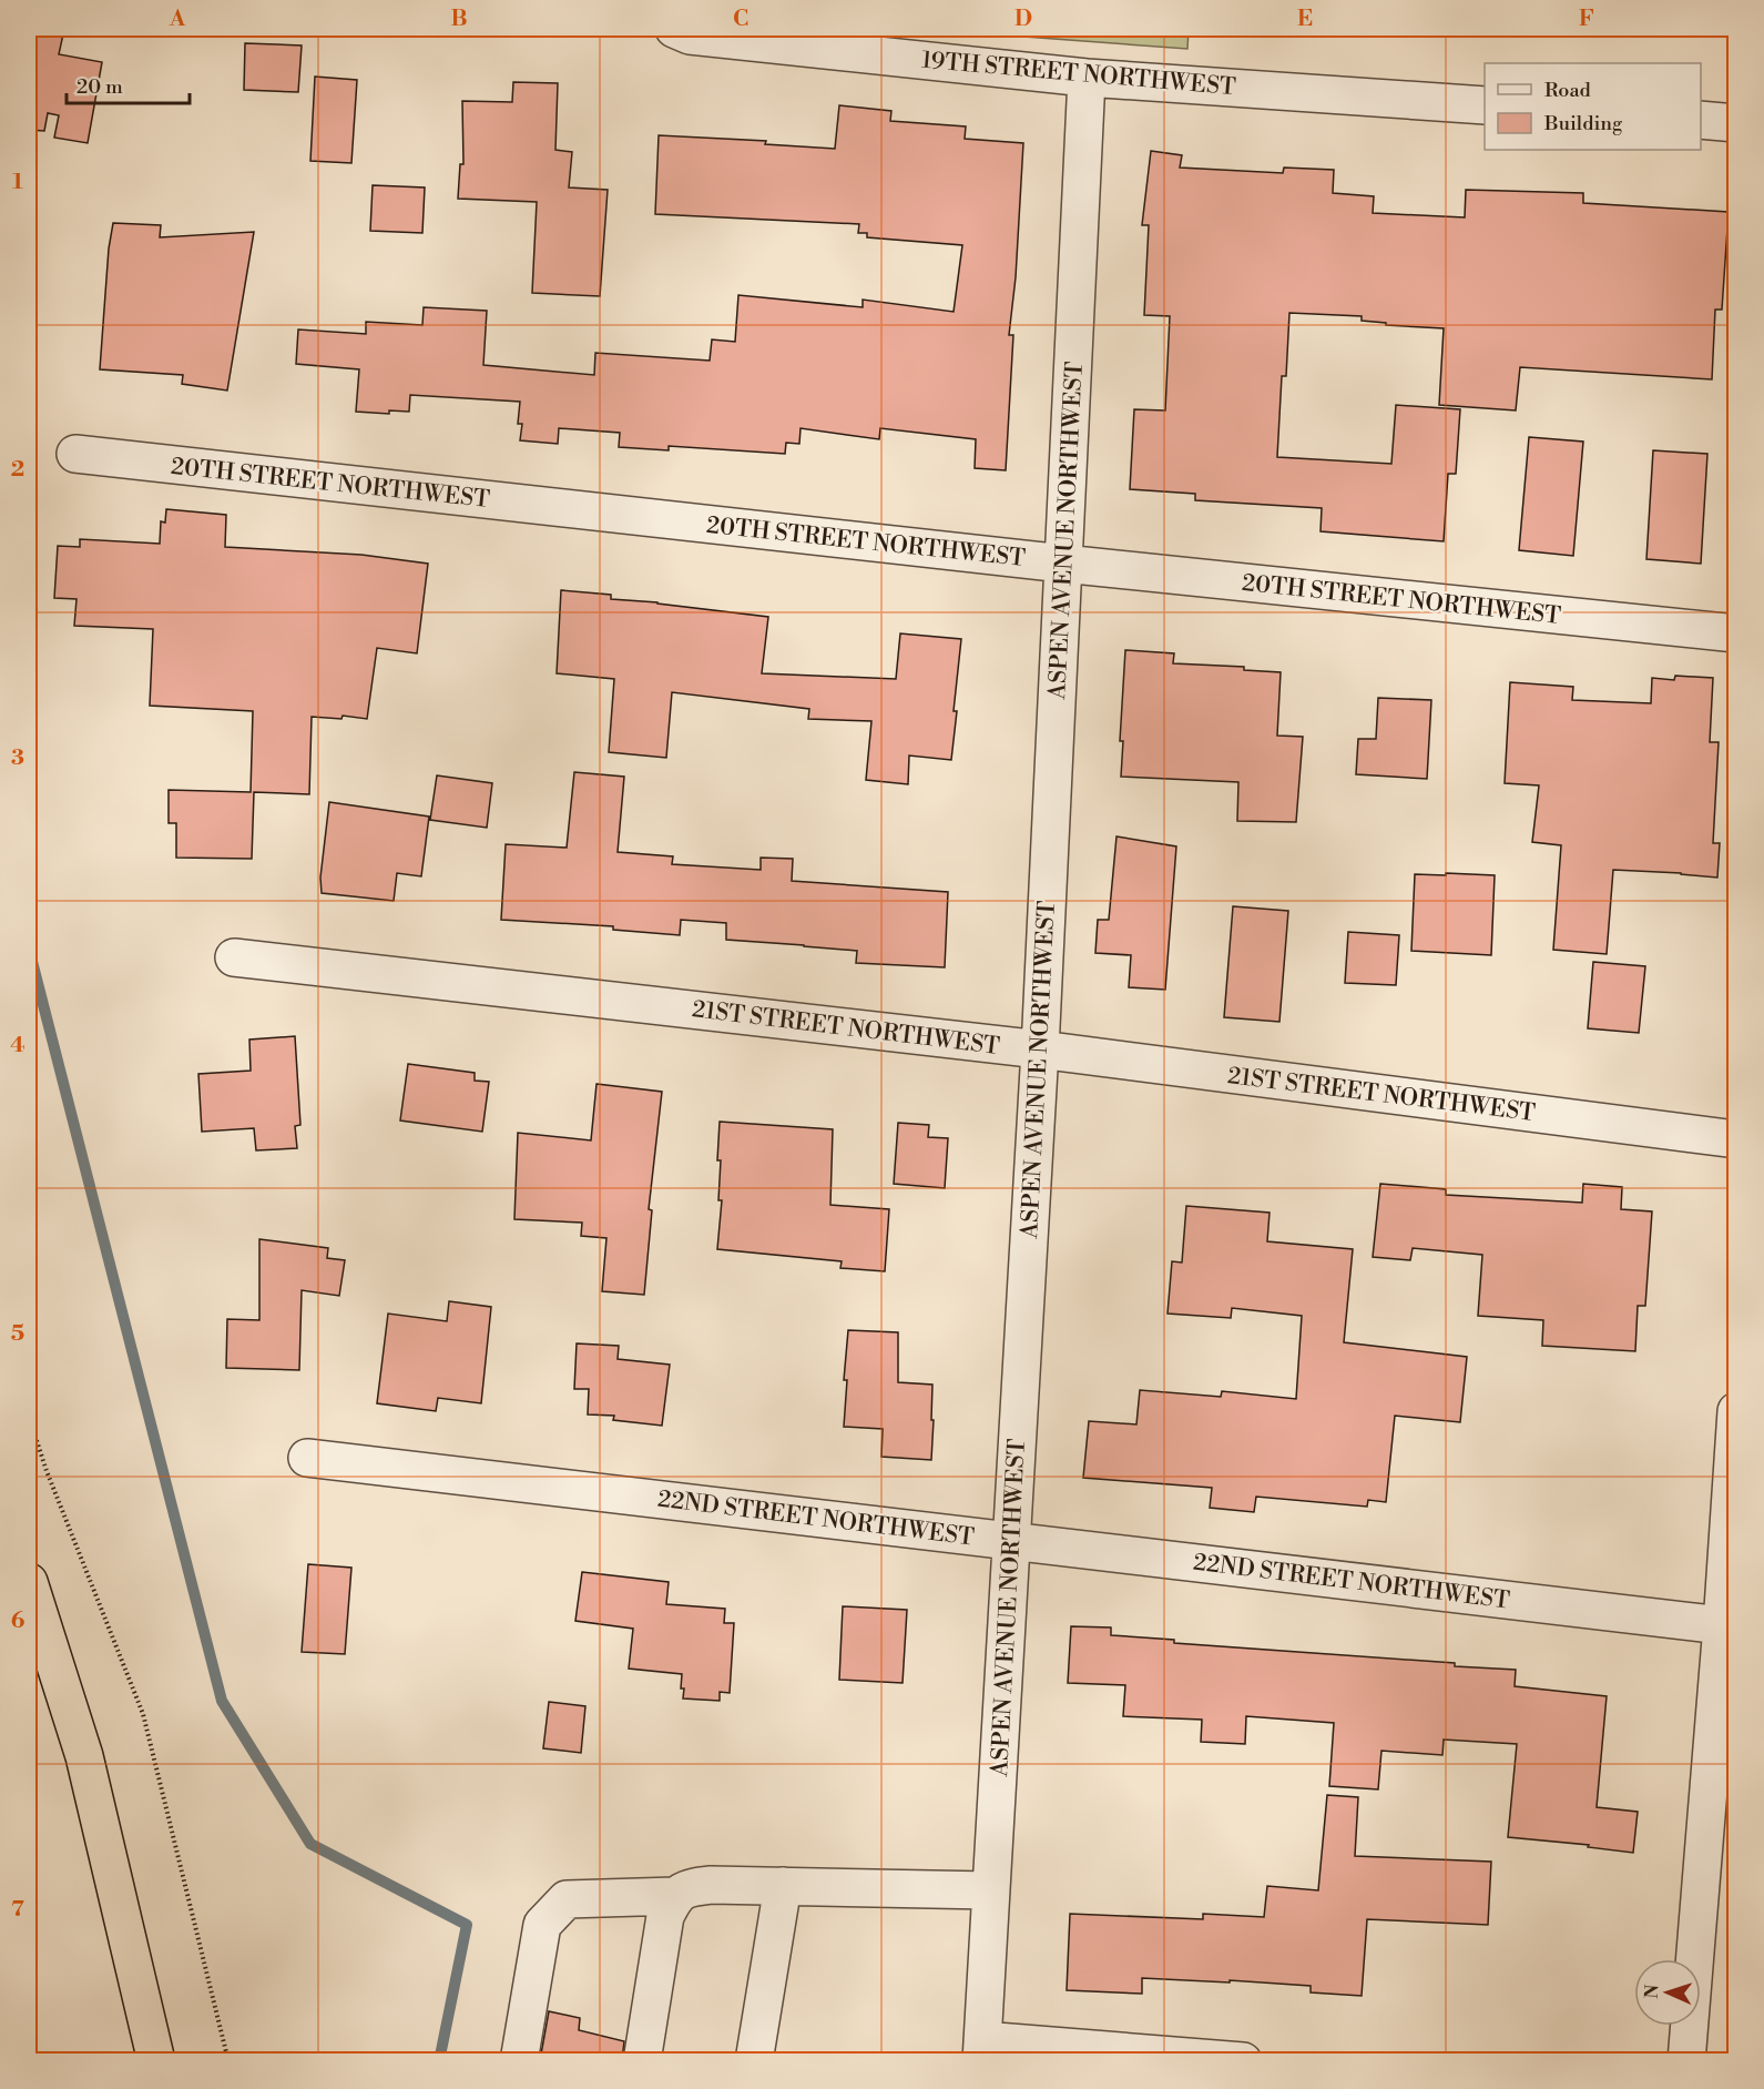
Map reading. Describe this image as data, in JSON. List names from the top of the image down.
{
  "streets": {
    "street": [
      "19TH STREET NORTHWEST",
      "20TH STREET NORTHWEST",
      "ASPEN AVENUE NORTHWEST",
      "21ST STREET NORTHWEST",
      "22ND STREET NORTHWEST"
    ]
  },
  "crossings": [
    ["19TH STREET NORTHWEST", "ASPEN AVENUE NORTHWEST"],
    ["20TH STREET NORTHWEST", "ASPEN AVENUE NORTHWEST"],
    ["ASPEN AVENUE NORTHWEST", "21ST STREET NORTHWEST"],
    ["ASPEN AVENUE NORTHWEST", "22ND STREET NORTHWEST"]
  ],
  "legend": ["Road", "Building"],
  "scale_bar": "20 m",
  "north": "left",
  "grid": {
    "columns": [
      "A",
      "B",
      "C",
      "D",
      "E",
      "F"
    ],
    "rows": [
      "1",
      "2",
      "3",
      "4",
      "5",
      "6",
      "7"
    ]
  }
}
